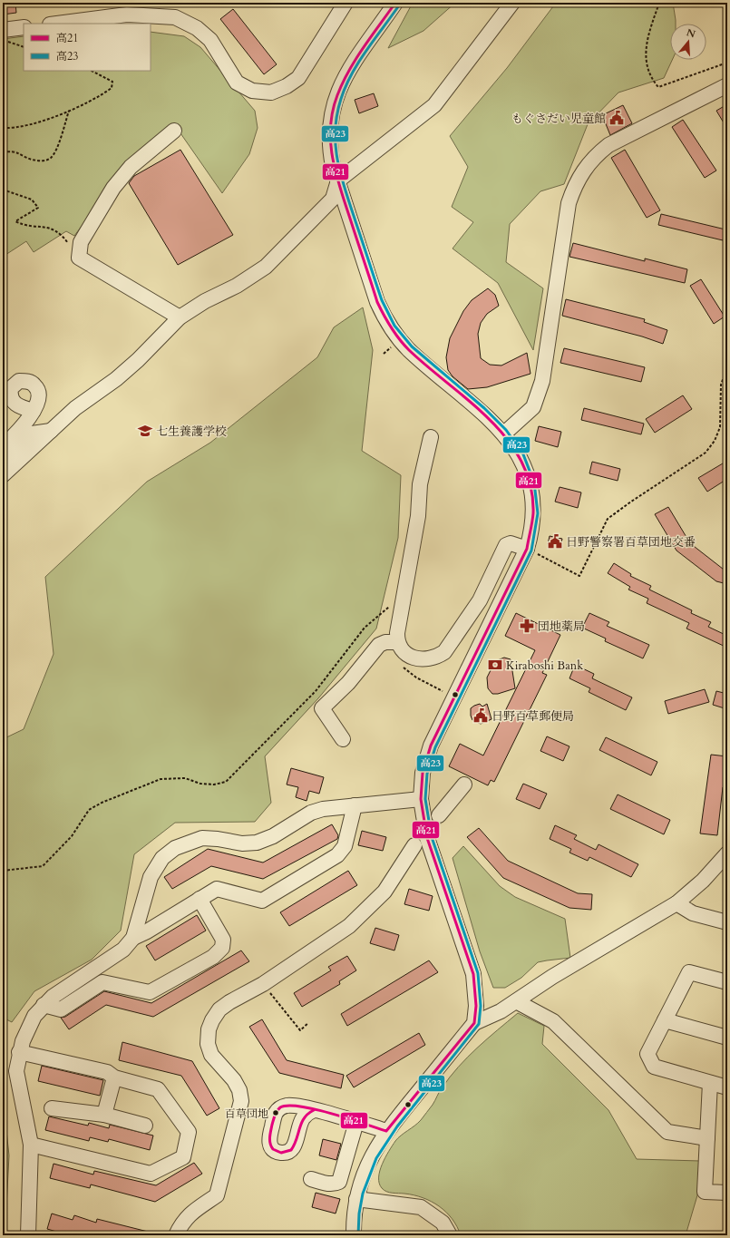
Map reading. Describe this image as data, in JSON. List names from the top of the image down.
{
  "places": {
    "public building": ["もぐさだい児童館", "日野警察署百草団地交番", "日野百草郵便局"],
    "school or university": ["七生養護学校"],
    "pharmacy": ["団地薬局"],
    "bank": ["Kiraboshi Bank"],
    "other": ["百草団地"]
  },
  "lines": ["transit line 高21", "transit line 高23"],
  "legend": ["高21", "高23"],
  "north": "top"
}
